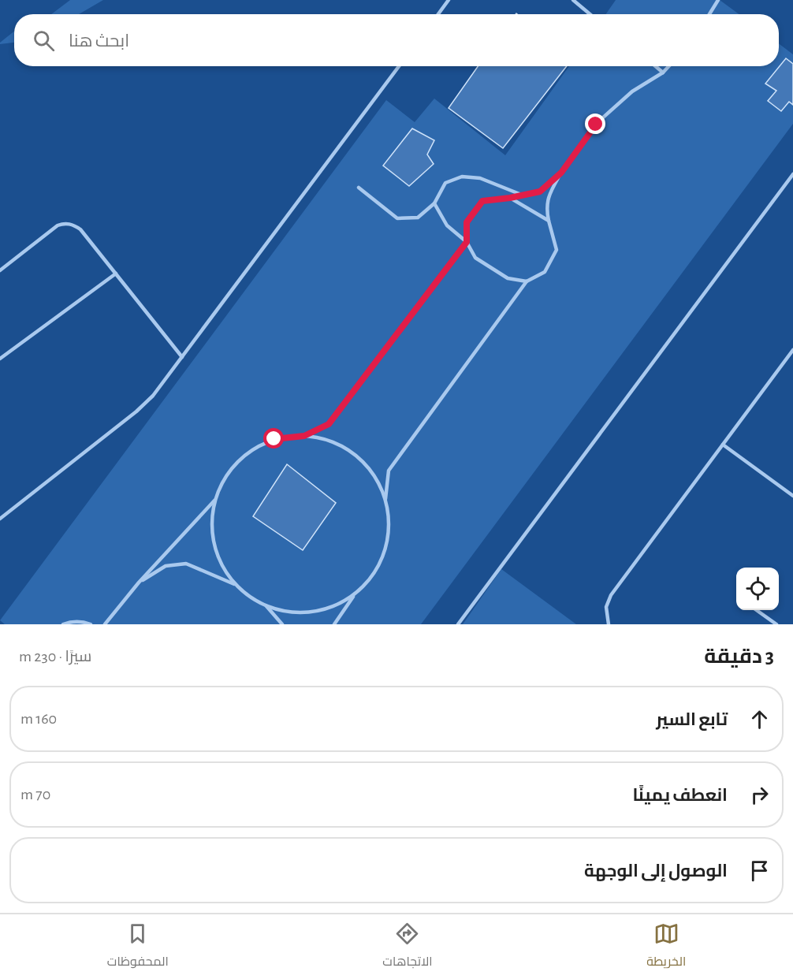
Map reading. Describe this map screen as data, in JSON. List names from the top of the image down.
{
  "page": {
    "search": "ابحث هنا",
    "heading": ["3 دقيقة", "سيرًا · 230 m"],
    "list": [
      ["تابع السير", "160 m"],
      ["انعطف يمينًا", "70 m"],
      "الوصول إلى الوجهة"
    ],
    "nav": ["الخريطة", "الاتجاهات", "المحفوظات"]
  }
}
